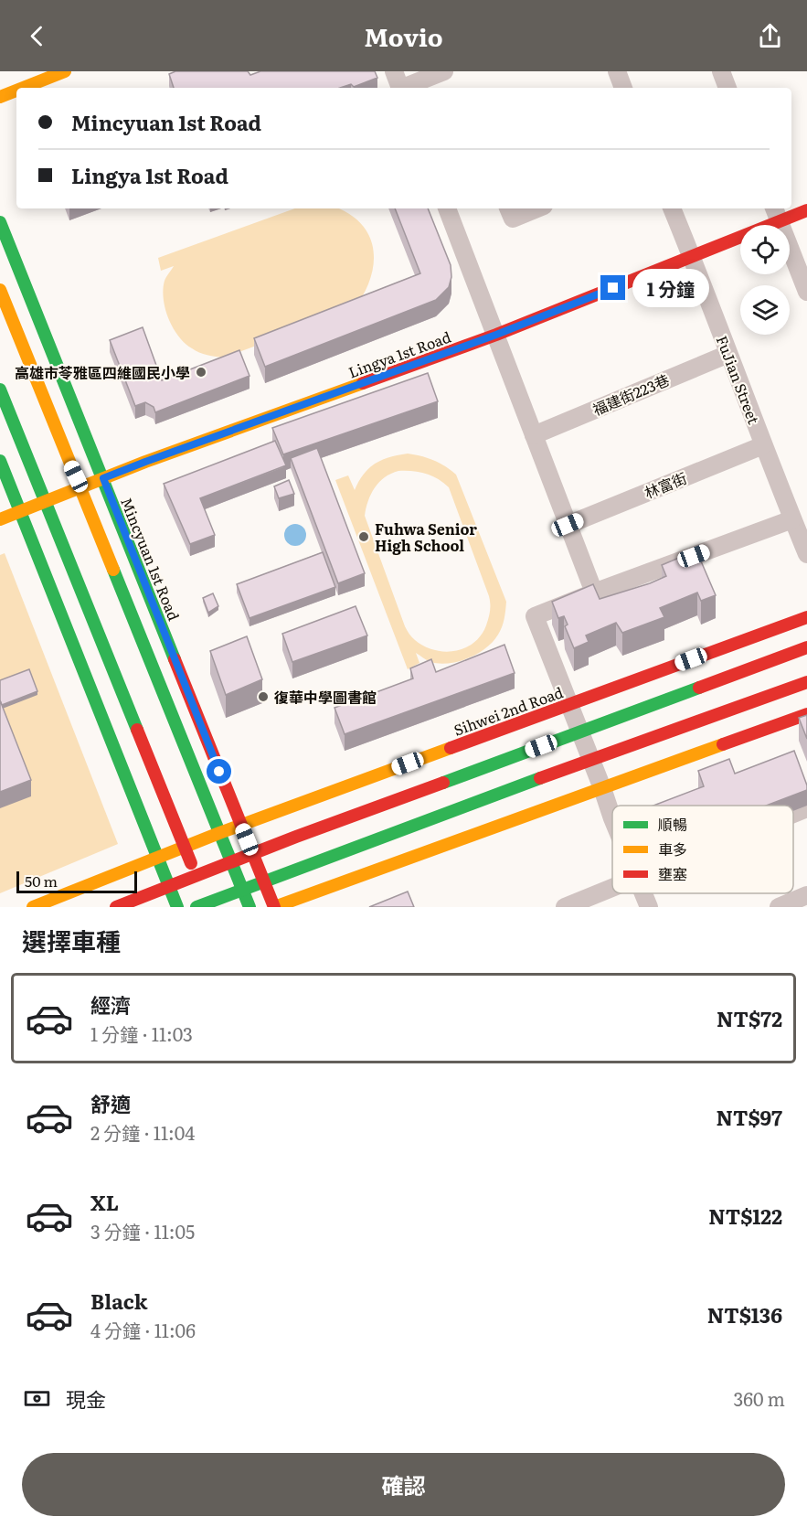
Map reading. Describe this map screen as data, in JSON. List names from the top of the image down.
{
  "streets": {
    "street": [
      "Lingya 1st Road",
      "FuJian Street",
      "福建街223巷",
      "林富街",
      "Mincyuan 1st Road",
      "Sihwei 2nd Road"
    ]
  },
  "crossings": [
    ["Lingya 1st Road", "FuJian Street"],
    ["Lingya 1st Road", "Mincyuan 1st Road"],
    ["FuJian Street", "福建街223巷"],
    ["FuJian Street", "林富街"],
    ["Mincyuan 1st Road", "Sihwei 2nd Road"]
  ],
  "places": ["高雄市苓雅區四維國民小學", "Fuhwa Senior High School", "復華中學圖書館"],
  "legend": ["順暢", "車多", "壅塞"],
  "scale_bar": "50 m",
  "page": {
    "header": "Movio",
    "banner": ["Mincyuan 1st Road", "Lingya 1st Road"],
    "bubble": "1 分鐘",
    "scale": "50 m",
    "heading": "選擇車種",
    "list": [
      {
        "name": "經濟",
        "note": "1 分鐘 · 11:03",
        "value": "NT$72"
      },
      {
        "name": "舒適",
        "note": "2 分鐘 · 11:04",
        "value": "NT$97"
      },
      {
        "name": "XL",
        "note": "3 分鐘 · 11:05",
        "value": "NT$122"
      },
      {
        "name": "Black",
        "note": "4 分鐘 · 11:06",
        "value": "NT$136"
      }
    ],
    "pay": ["現金", "360 m"],
    "buttons": "確認"
  }
}
